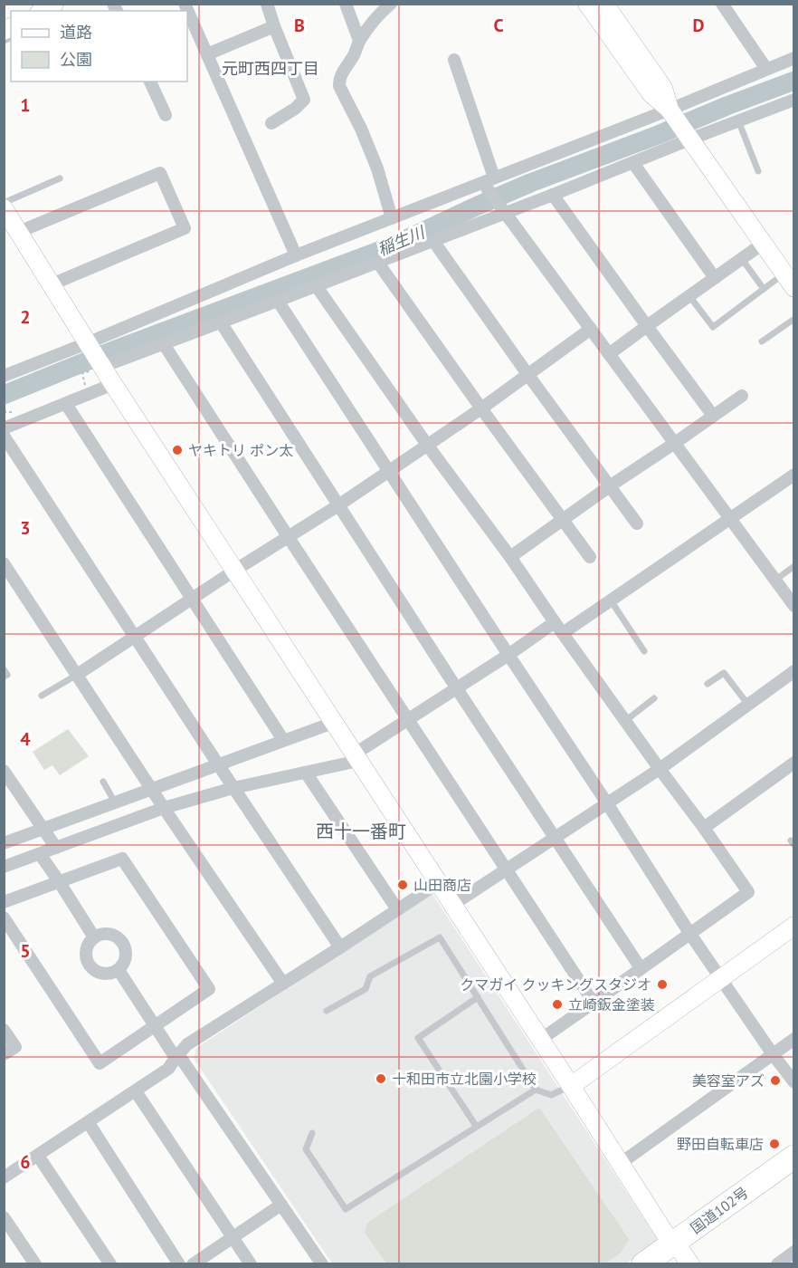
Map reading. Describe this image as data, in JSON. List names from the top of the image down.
{
  "streets": {
    "highway": ["国道102号"]
  },
  "districts": ["元町西四丁目", "西十一番町"],
  "water": ["稲生川"],
  "places": [
    "ヤキトリ ポン太",
    "山田商店",
    "クマガイ クッキングスタジオ",
    "立崎鈑金塗装",
    "十和田市立北園小学校",
    "美容室アズ",
    "野田自転車店"
  ],
  "legend": ["道路", "公園"],
  "grid": {
    "columns": ["B", "C", "D"],
    "rows": [
      "1",
      "2",
      "3",
      "4",
      "5",
      "6"
    ]
  }
}
